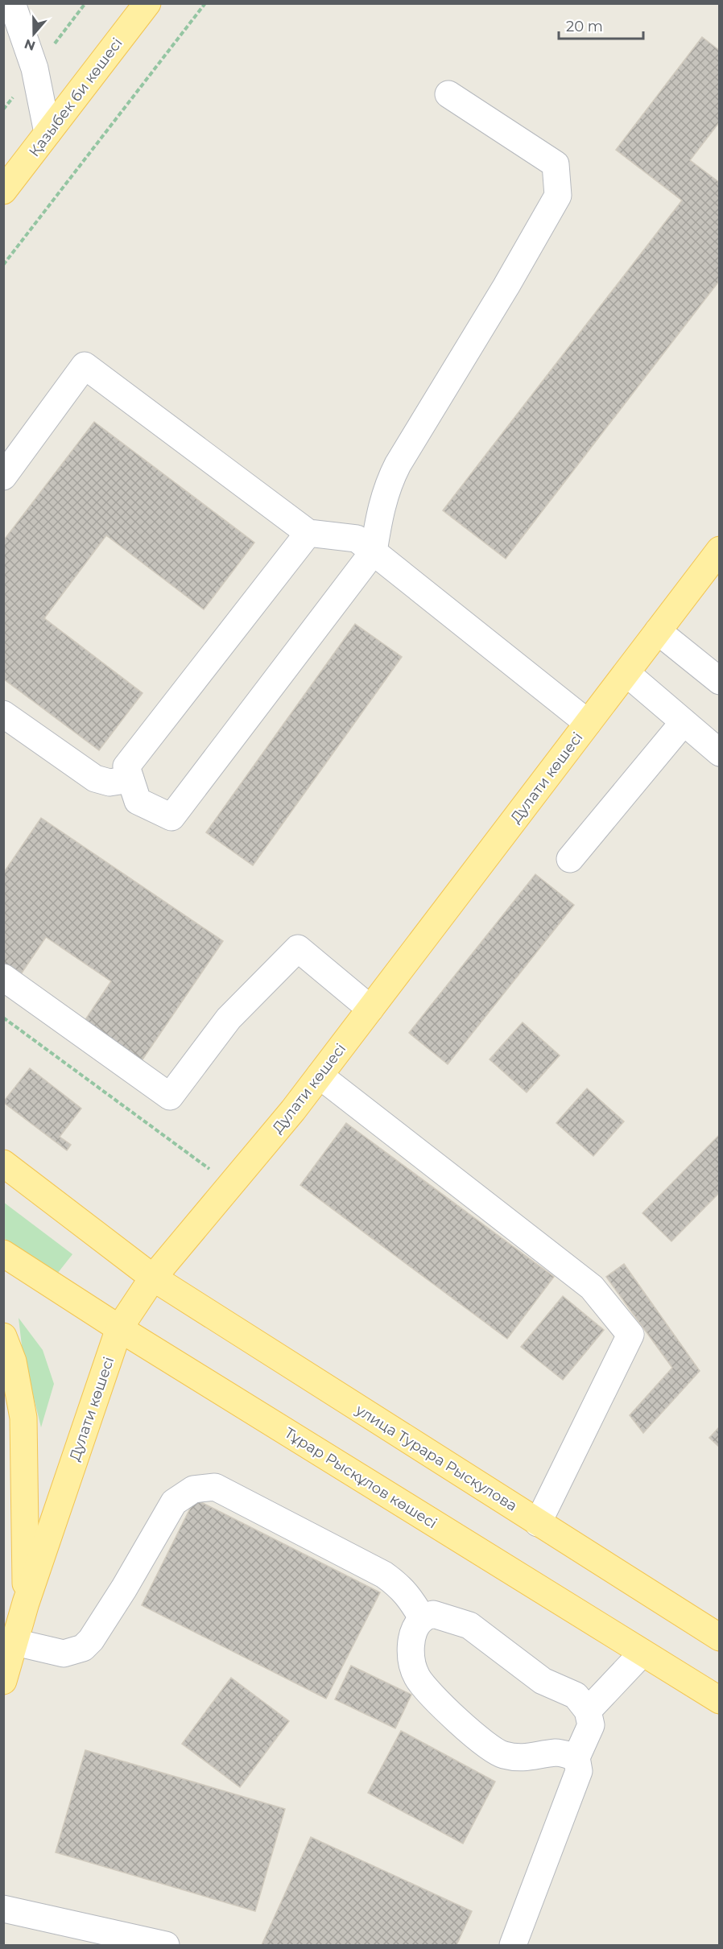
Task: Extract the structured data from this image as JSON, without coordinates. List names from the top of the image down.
{
  "streets": {
    "main road": [
      "Қазыбек би көшесі",
      "Дулати көшесі",
      "улица Турара Рыскулова",
      "Тұрар Рыскұлов көшесі"
    ]
  },
  "crossings": [
    ["Дулати көшесі", "улица Турара Рыскулова"],
    ["Дулати көшесі", "Тұрар Рыскұлов көшесі"]
  ],
  "scale_bar": "20 m",
  "north": "bottom"
}
